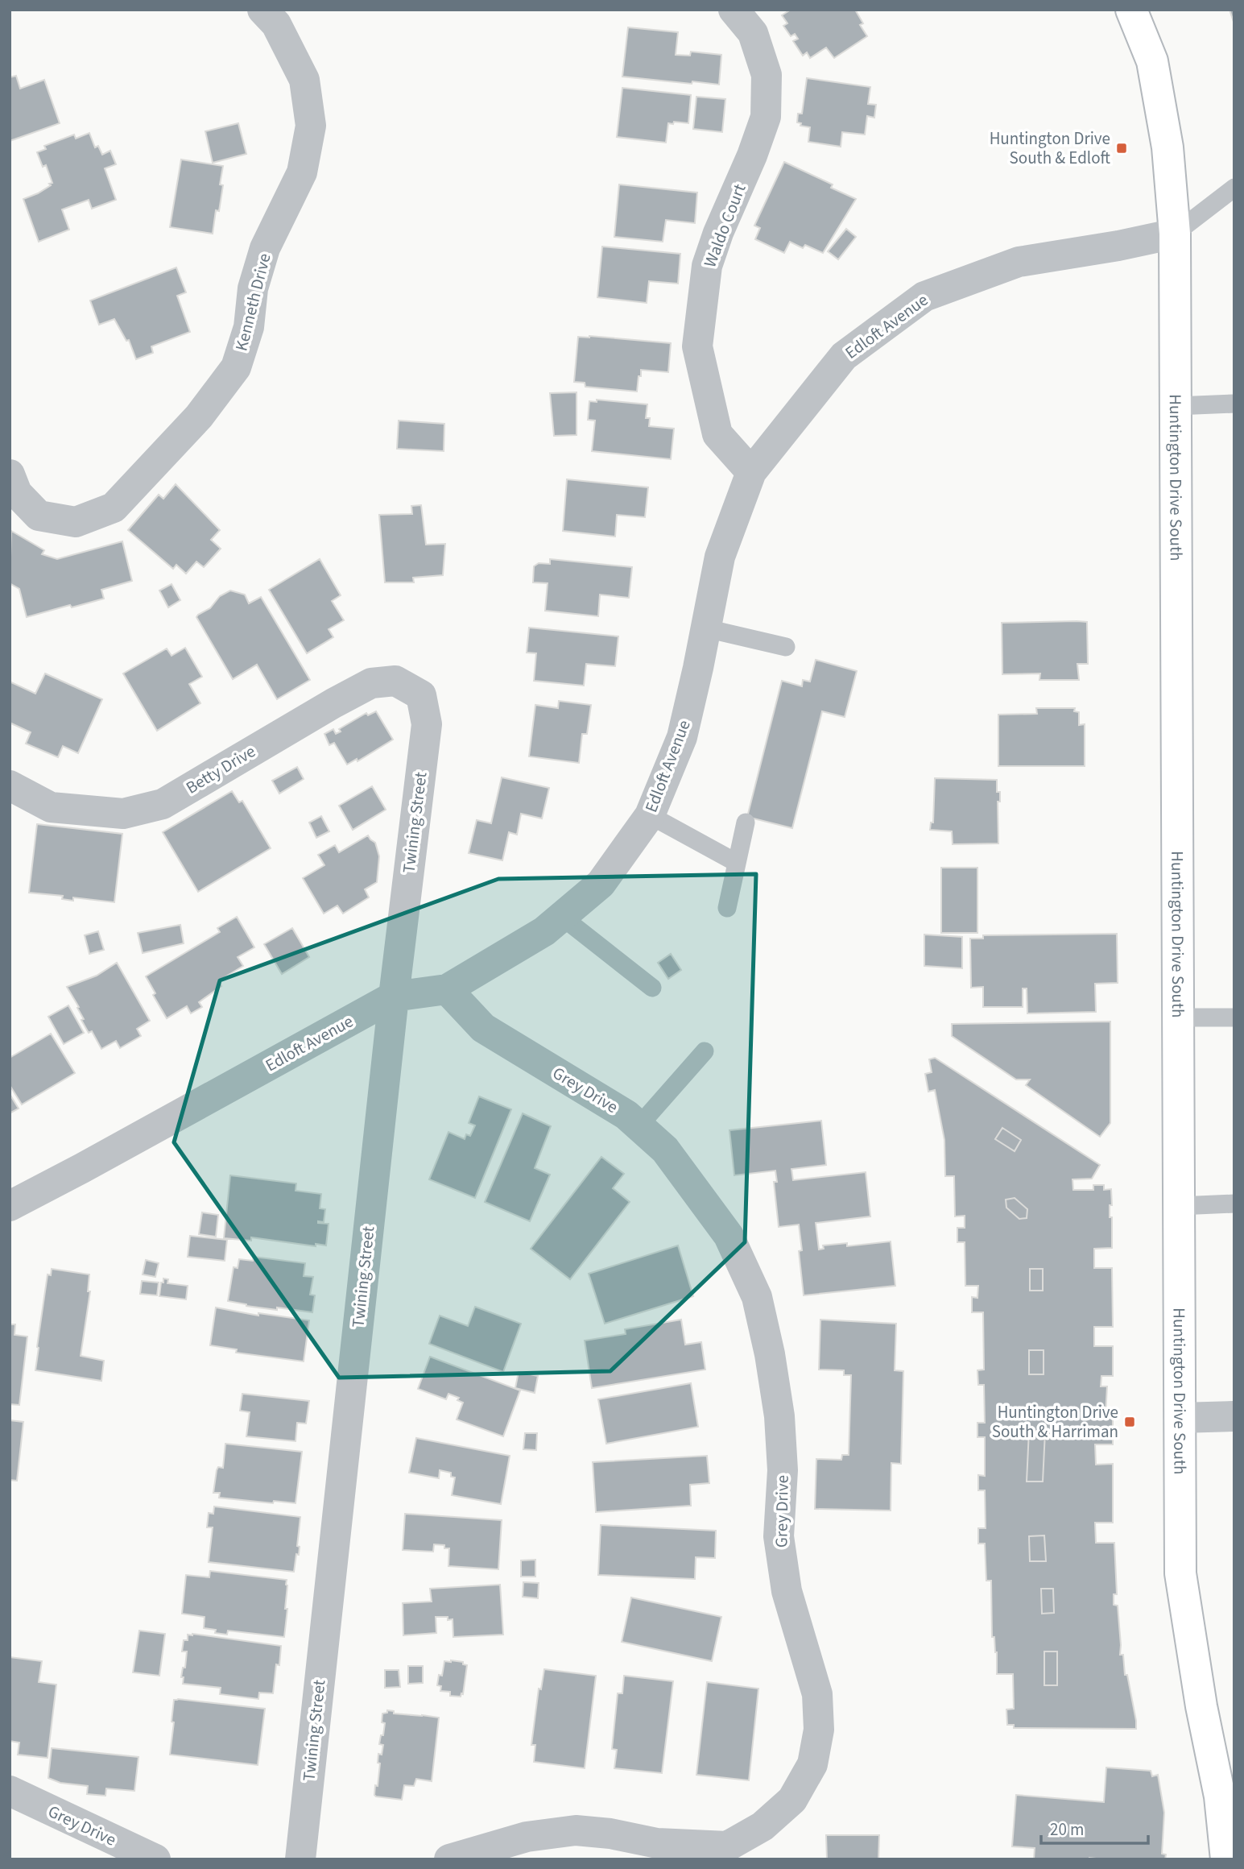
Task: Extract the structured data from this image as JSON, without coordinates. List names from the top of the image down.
{
  "streets": {
    "street": [
      "Waldo Court",
      "Kenneth Drive",
      "Edloft Avenue",
      "Huntington Drive South",
      "Betty Drive",
      "Twining Street",
      "Grey Drive"
    ]
  },
  "crossings": [
    ["Waldo Court", "Edloft Avenue"],
    ["Edloft Avenue", "Huntington Drive South"],
    ["Edloft Avenue", "Twining Street"],
    ["Edloft Avenue", "Grey Drive"],
    ["Betty Drive", "Twining Street"]
  ],
  "places": {
    "transit": ["Huntington Drive South & Edloft", "Huntington Drive South & Harriman"]
  },
  "scale_bar": "20 m"
}
